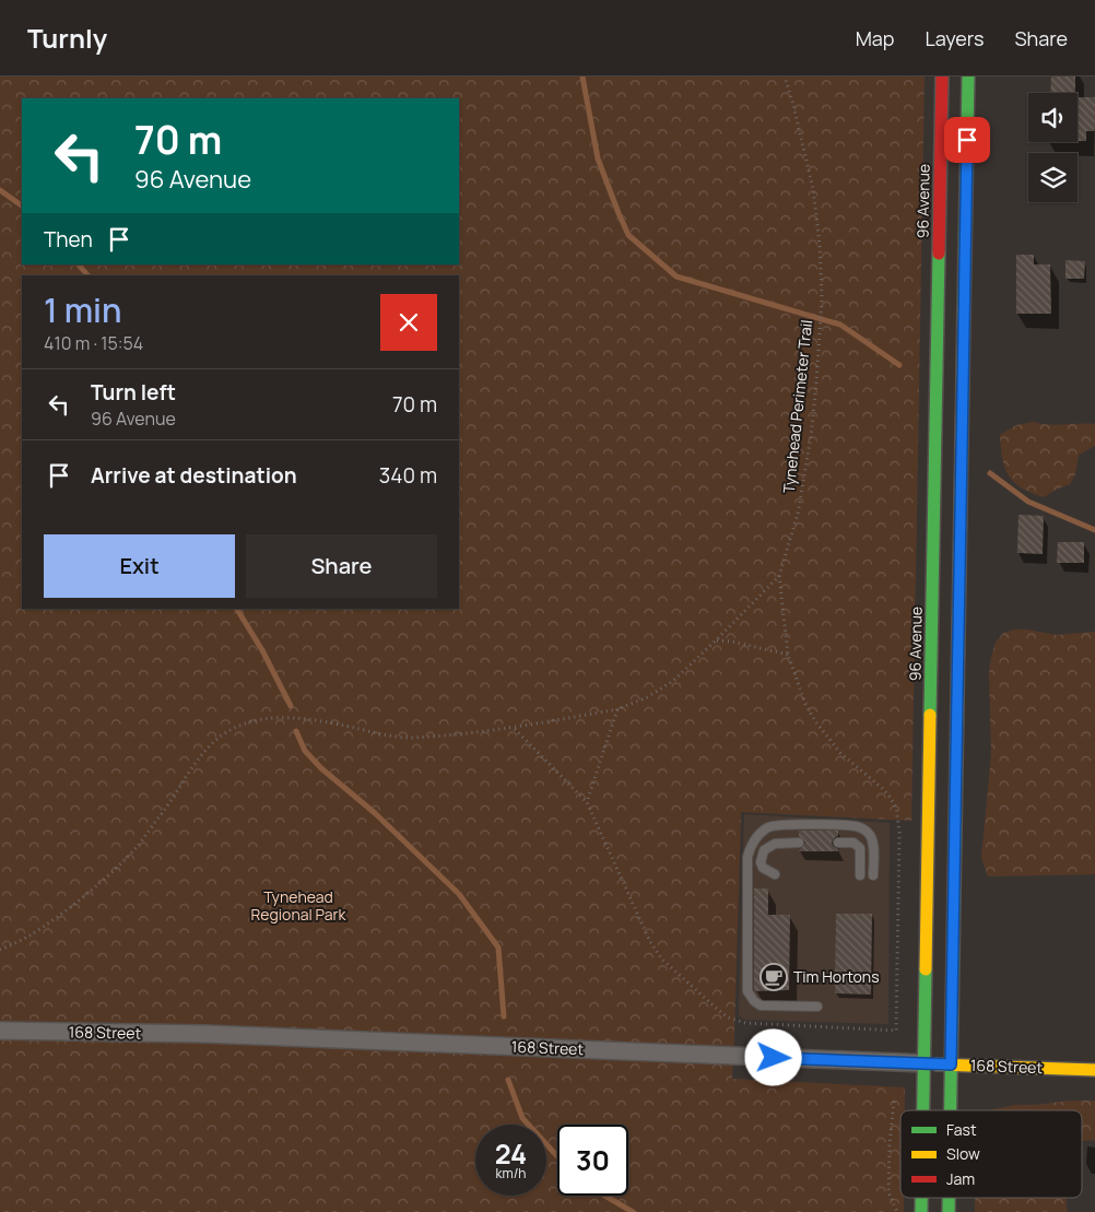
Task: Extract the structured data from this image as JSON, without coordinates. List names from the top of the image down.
{
  "streets": {
    "main road": ["96 Avenue", "168 Street"],
    "path": ["Tynehead Perimeter Trail"]
  },
  "crossings": [
    ["96 Avenue", "168 Street"]
  ],
  "parks": ["Tynehead Regional Park"],
  "places": {
    "cafe": ["Tim Hortons"]
  },
  "legend": ["Fast", "Slow", "Jam"],
  "page": {
    "header": "Turnly",
    "nav": ["Map", "Layers", "Share"],
    "turn": ["70 m", "96 Avenue"],
    "then": "Then",
    "heading": ["1 min", "410 m · 15:54"],
    "list": [
      {
        "name": "Turn left",
        "note": "96 Avenue",
        "value": "70 m"
      },
      {
        "name": "Arrive at destination",
        "value": "340 m"
      }
    ],
    "buttons": ["Exit", "Share"],
    "speed": "24 km/h",
    "limit": "30"
  }
}
